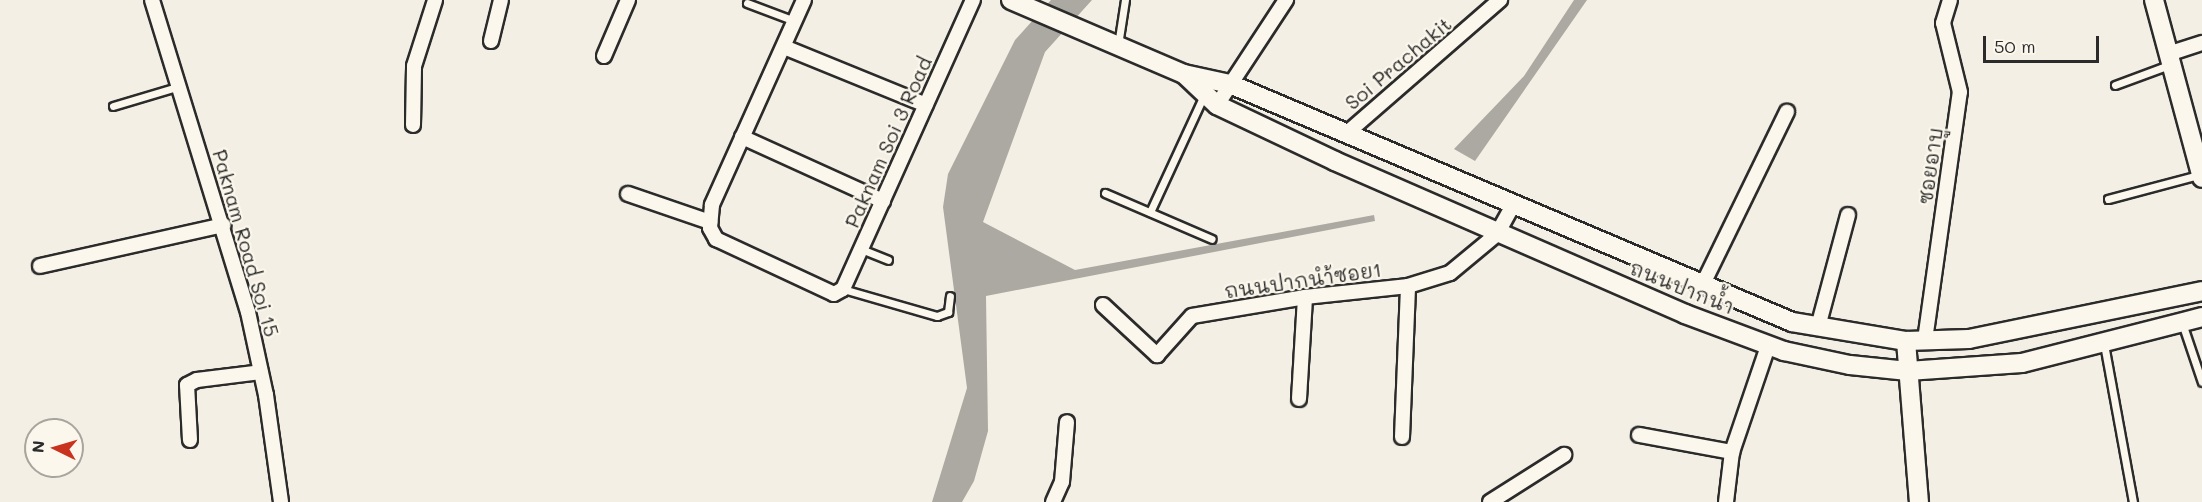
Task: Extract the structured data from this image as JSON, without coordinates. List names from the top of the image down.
{
  "streets": {
    "street": [
      "Soi Prachakit",
      "Paknam Soi 3 Road",
      "ซอยอาบู",
      "Paknam Road Soi 15",
      "ถนนปากนำ้ซอย1",
      "ถนนปากน้ำ"
    ]
  },
  "crossings": [
    ["Soi Prachakit", "ถนนปากน้ำ"],
    ["ซอยอาบู", "ถนนปากน้ำ"],
    ["ถนนปากนำ้ซอย1", "ถนนปากน้ำ"]
  ],
  "scale_bar": "50 m",
  "north": "left"
}
